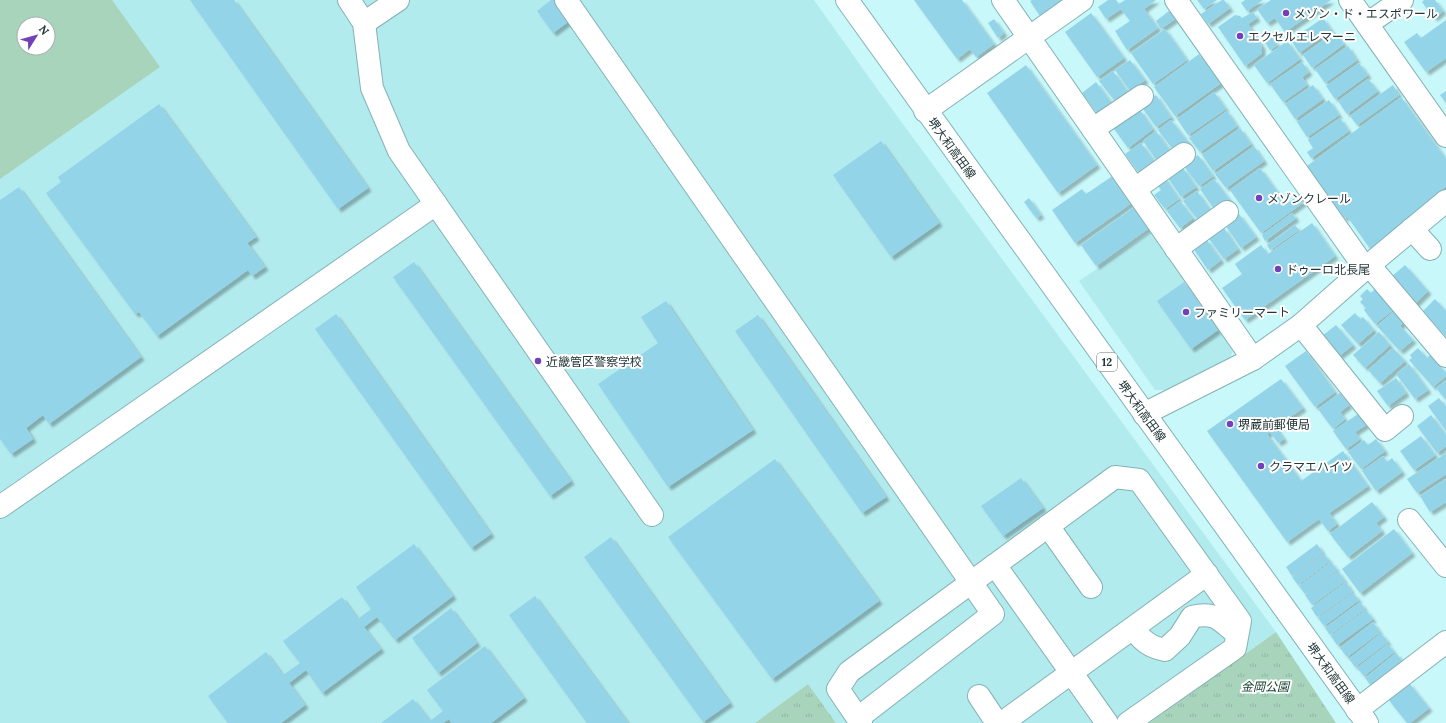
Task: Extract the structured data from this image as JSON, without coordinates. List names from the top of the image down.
{
  "streets": {
    "street": ["堺大和高田線", "12"]
  },
  "parks": ["金岡公園"],
  "places": [
    "メゾン・ド・エスポワール",
    "エクセルエレマーニ",
    "メゾンクレール",
    "ドゥーロ北長尾",
    "ファミリーマート",
    "近畿管区警察学校",
    "堺蔵前郵便局",
    "クラマエハイツ"
  ],
  "north": "top right"
}
